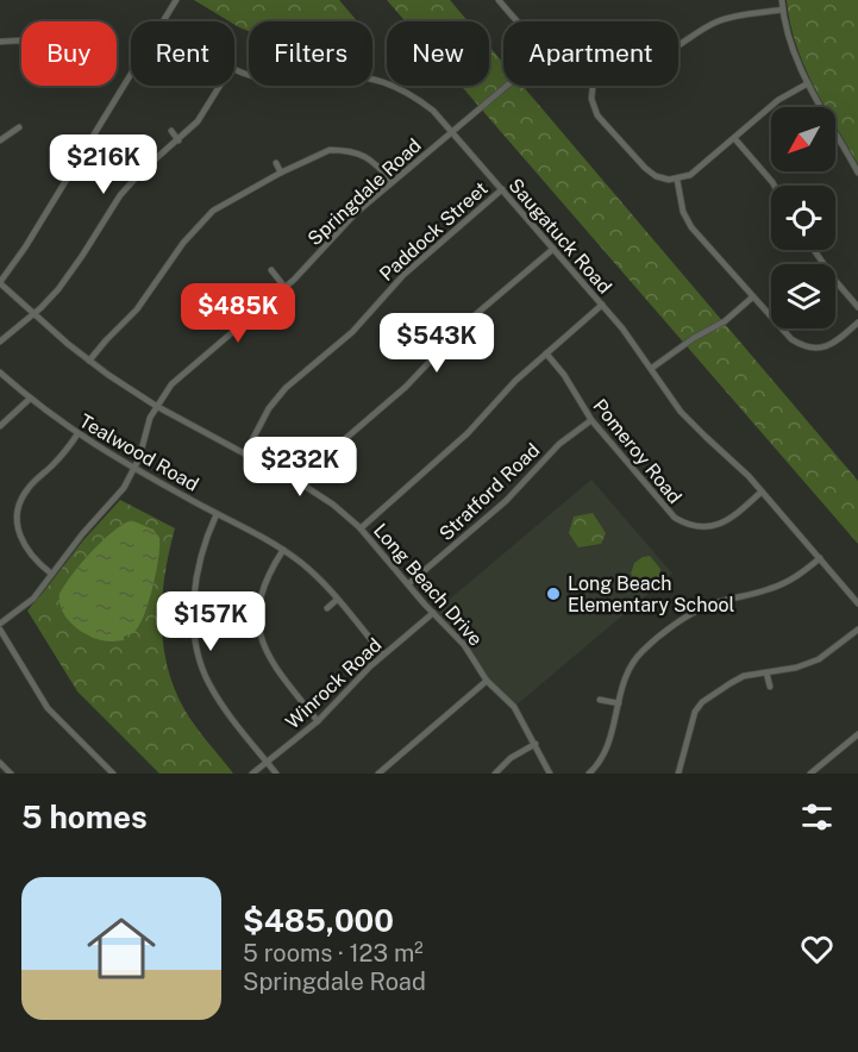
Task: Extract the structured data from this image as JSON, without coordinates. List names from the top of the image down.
{
  "streets": {
    "street": [
      "Springdale Road",
      "Paddock Street",
      "Saugatuck Road",
      "Pomeroy Road",
      "Tealwood Road",
      "Stratford Road",
      "Long Beach Drive",
      "Winrock Road"
    ]
  },
  "crossings": [
    ["Springdale Road", "Saugatuck Road"],
    ["Springdale Road", "Tealwood Road"],
    ["Springdale Road", "Long Beach Drive"],
    ["Paddock Street", "Saugatuck Road"],
    ["Paddock Street", "Long Beach Drive"],
    ["Saugatuck Road", "Pomeroy Road"],
    ["Pomeroy Road", "Stratford Road"],
    ["Tealwood Road", "Winrock Road"],
    ["Stratford Road", "Long Beach Drive"],
    ["Long Beach Drive", "Winrock Road"]
  ],
  "places": ["Long Beach Elementary School"],
  "north": "bottom left",
  "page": {
    "chip": [
      "Buy",
      "Rent",
      "Filters",
      "New",
      "Apartment"
    ],
    "price": [
      "$216K",
      "$485K",
      "$543K",
      "$232K",
      "$157K"
    ],
    "heading": "5 homes",
    "list": [
      {
        "name": "$485,000",
        "note": "5 rooms · 123 m² · Springdale Road"
      }
    ]
  }
}
